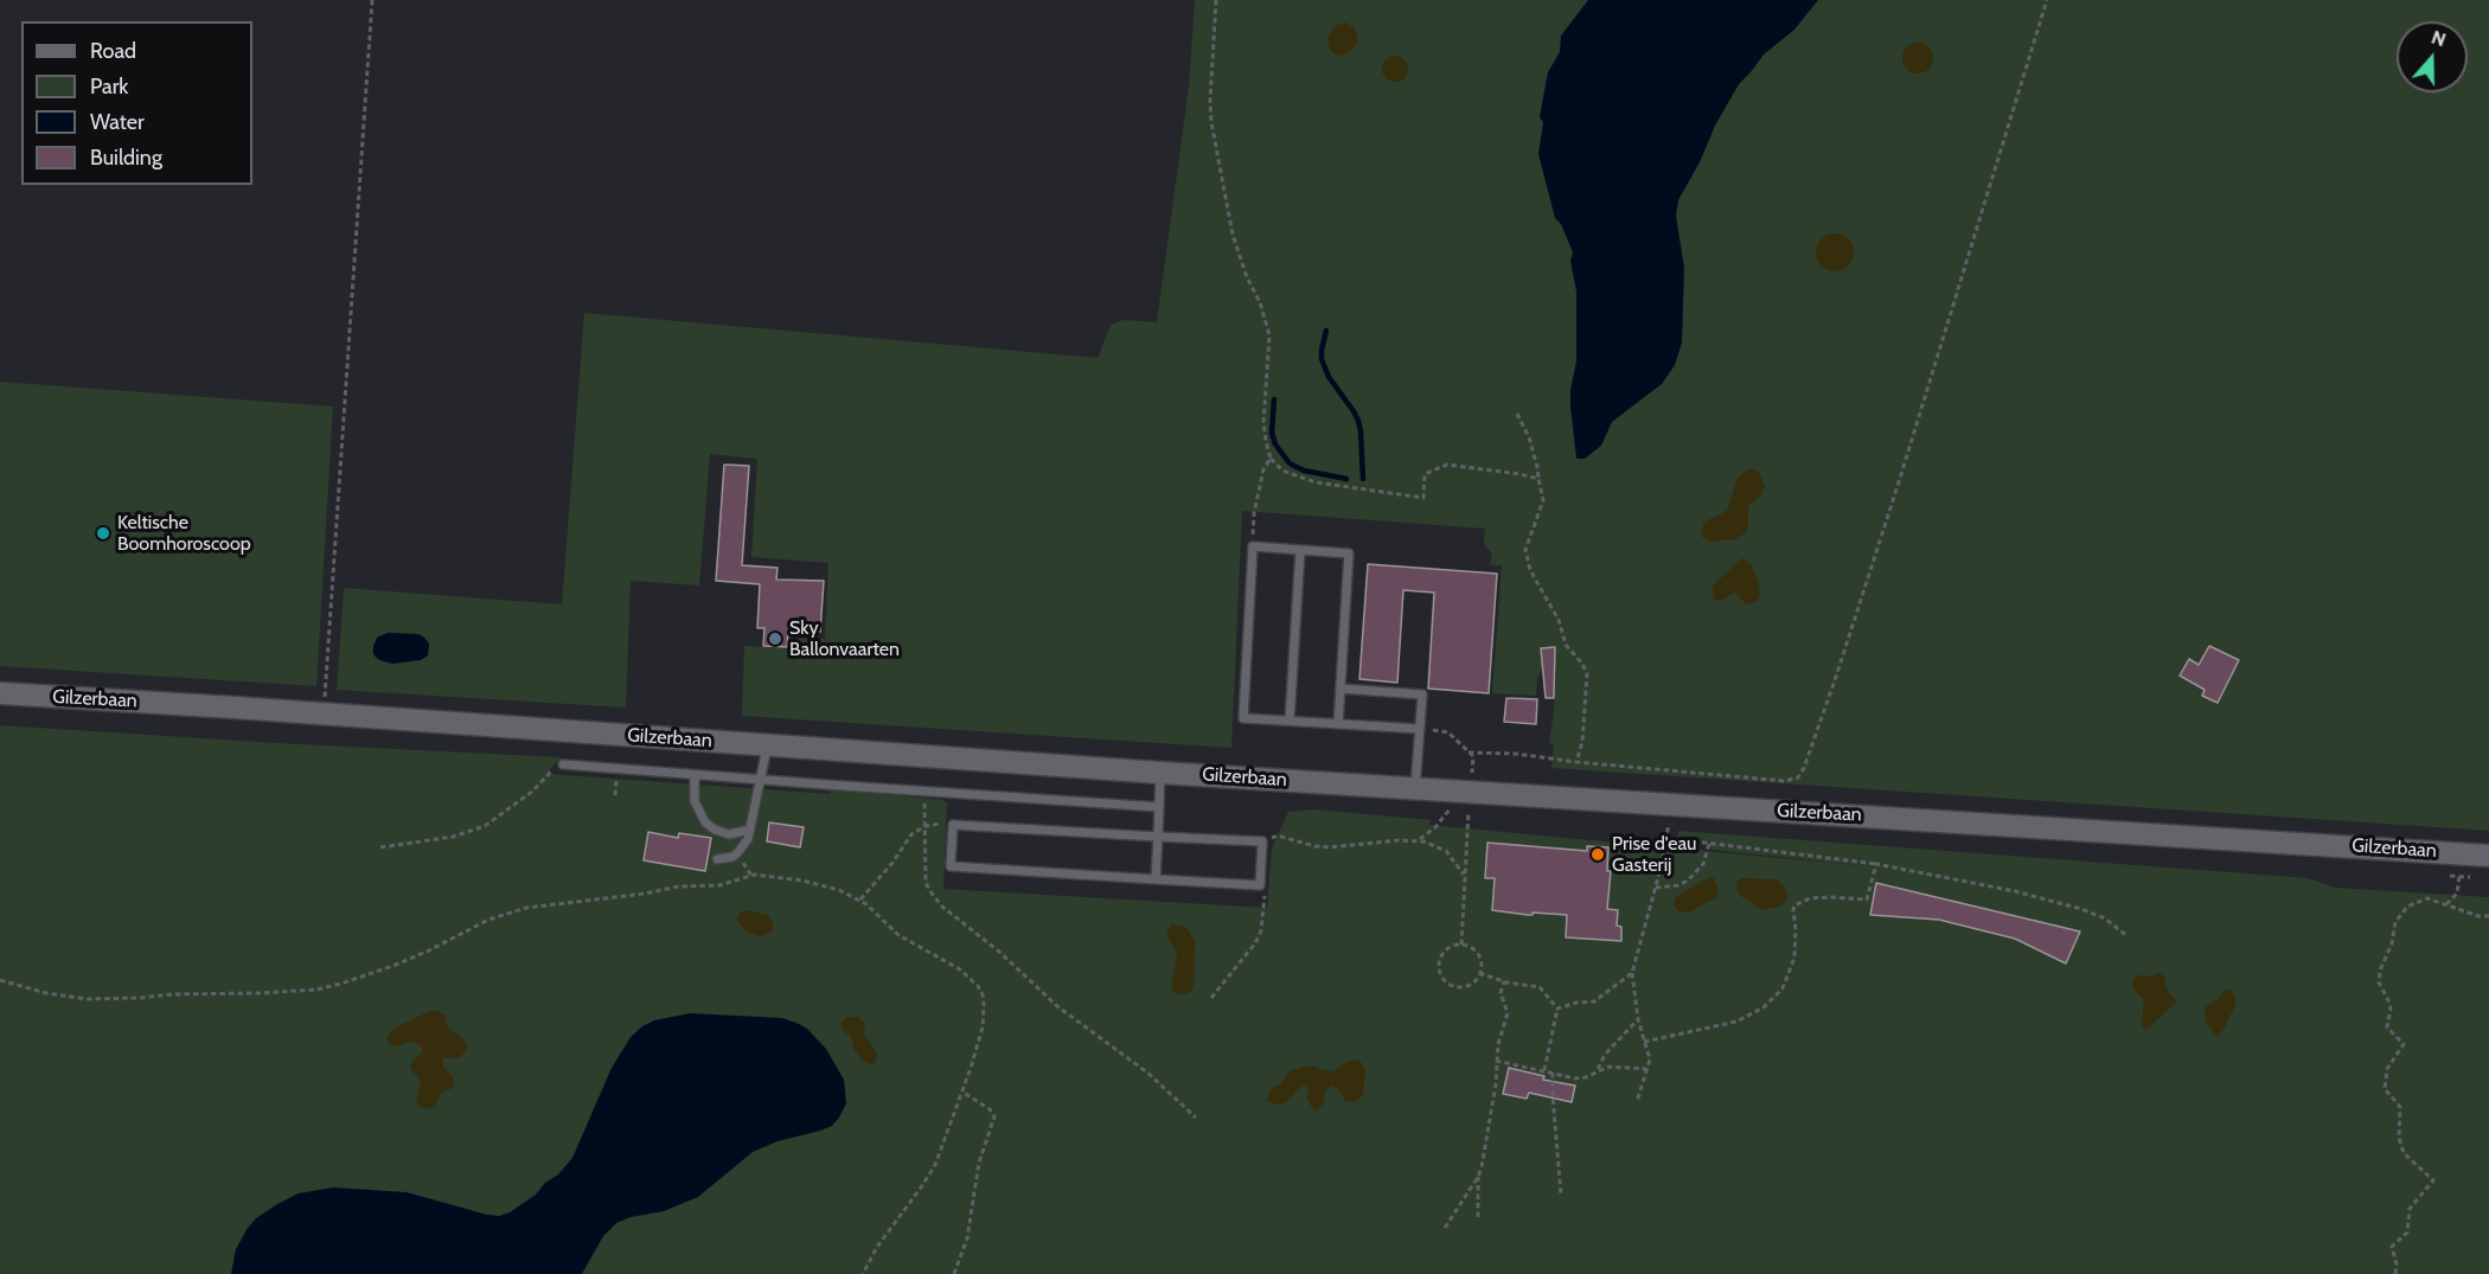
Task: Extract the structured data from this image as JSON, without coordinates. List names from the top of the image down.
{
  "streets": {
    "street": ["Gilzerbaan"]
  },
  "places": ["Keltische Boomhoroscoop", "Sky Ballonvaarten", "Prise d'eau Gasterij"],
  "legend": [
    "Road",
    "Park",
    "Water",
    "Building"
  ],
  "north": "top"
}
